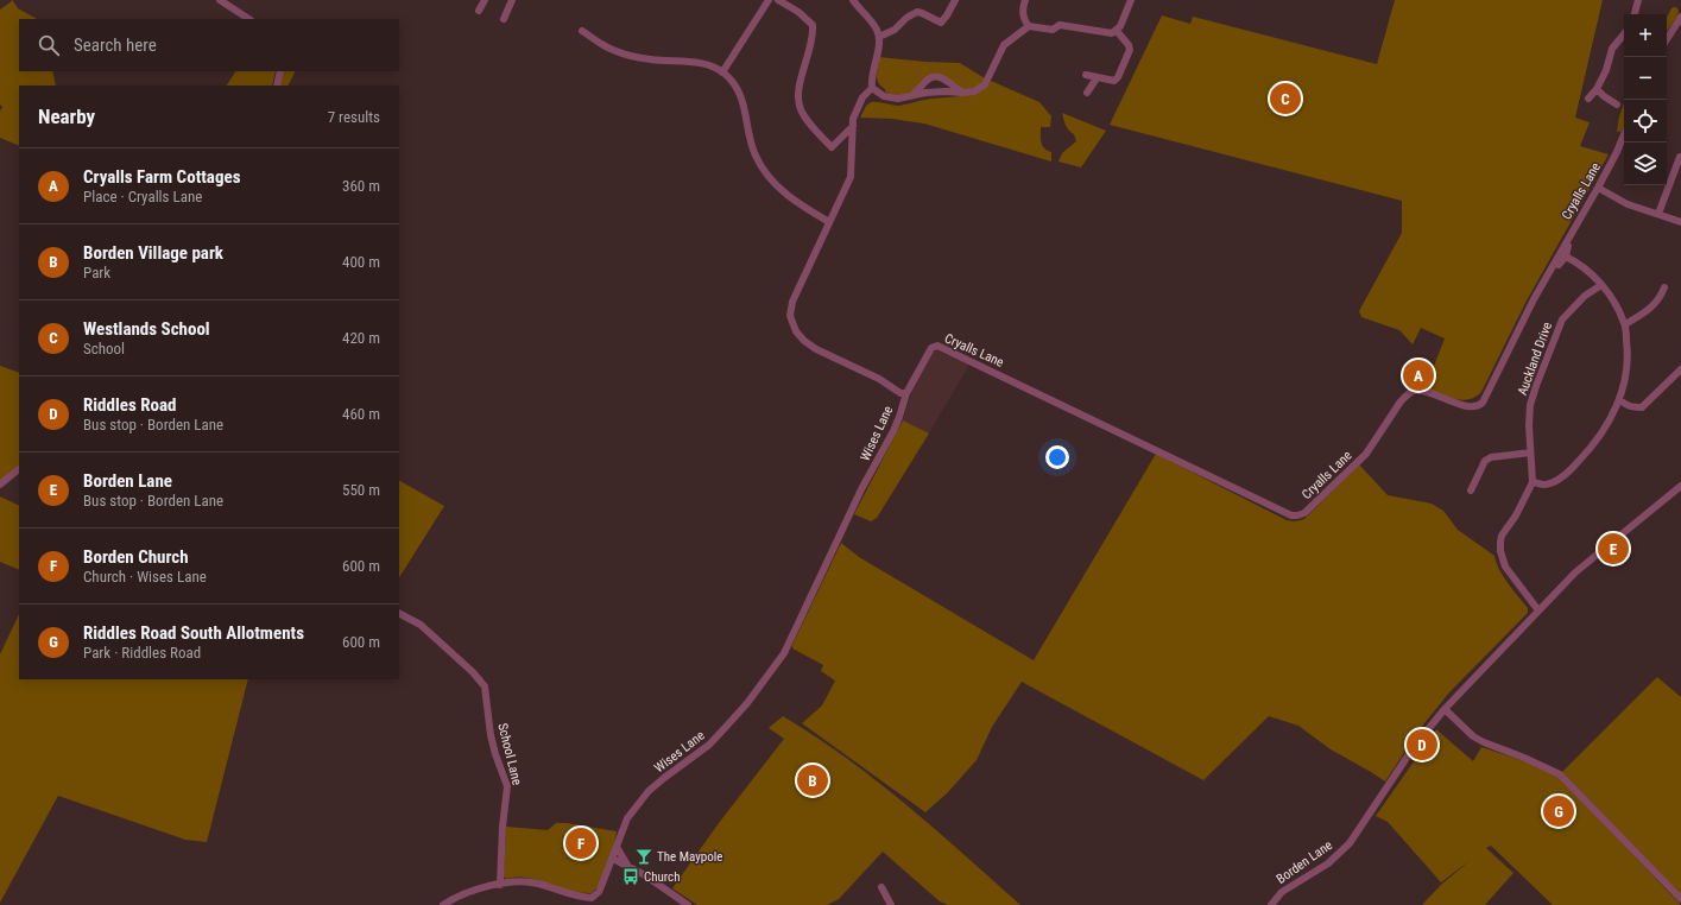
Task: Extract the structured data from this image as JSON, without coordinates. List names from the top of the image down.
{
  "streets": {
    "street": [
      "Cryalls Lane",
      "Auckland Drive",
      "Wises Lane",
      "School Lane",
      "Borden Lane"
    ]
  },
  "crossings": [
    ["Cryalls Lane", "Wises Lane"],
    ["Wises Lane", "School Lane"]
  ],
  "places": {
    "bar": ["The Maypole"],
    "bus stop": ["Church"]
  },
  "page": {
    "map_buttons": ["+", "−"],
    "search": "Search here",
    "pins": [
      "C",
      "A",
      "E",
      "D",
      "B",
      "G",
      "F"
    ],
    "heading": ["Nearby", "7 results"],
    "list": [
      {
        "mark": "A",
        "name": "Cryalls Farm Cottages",
        "note": "Place · Cryalls Lane",
        "value": "360 m"
      },
      {
        "mark": "B",
        "name": "Borden Village park",
        "note": "Park",
        "value": "400 m"
      },
      {
        "mark": "C",
        "name": "Westlands School",
        "note": "School",
        "value": "420 m"
      },
      {
        "mark": "D",
        "name": "Riddles Road",
        "note": "Bus stop · Borden Lane",
        "value": "460 m"
      },
      {
        "mark": "E",
        "name": "Borden Lane",
        "note": "Bus stop · Borden Lane",
        "value": "550 m"
      },
      {
        "mark": "F",
        "name": "Borden Church",
        "note": "Church · Wises Lane",
        "value": "600 m"
      },
      {
        "mark": "G",
        "name": "Riddles Road South Allotments",
        "note": "Park · Riddles Road",
        "value": "600 m"
      }
    ]
  }
}
